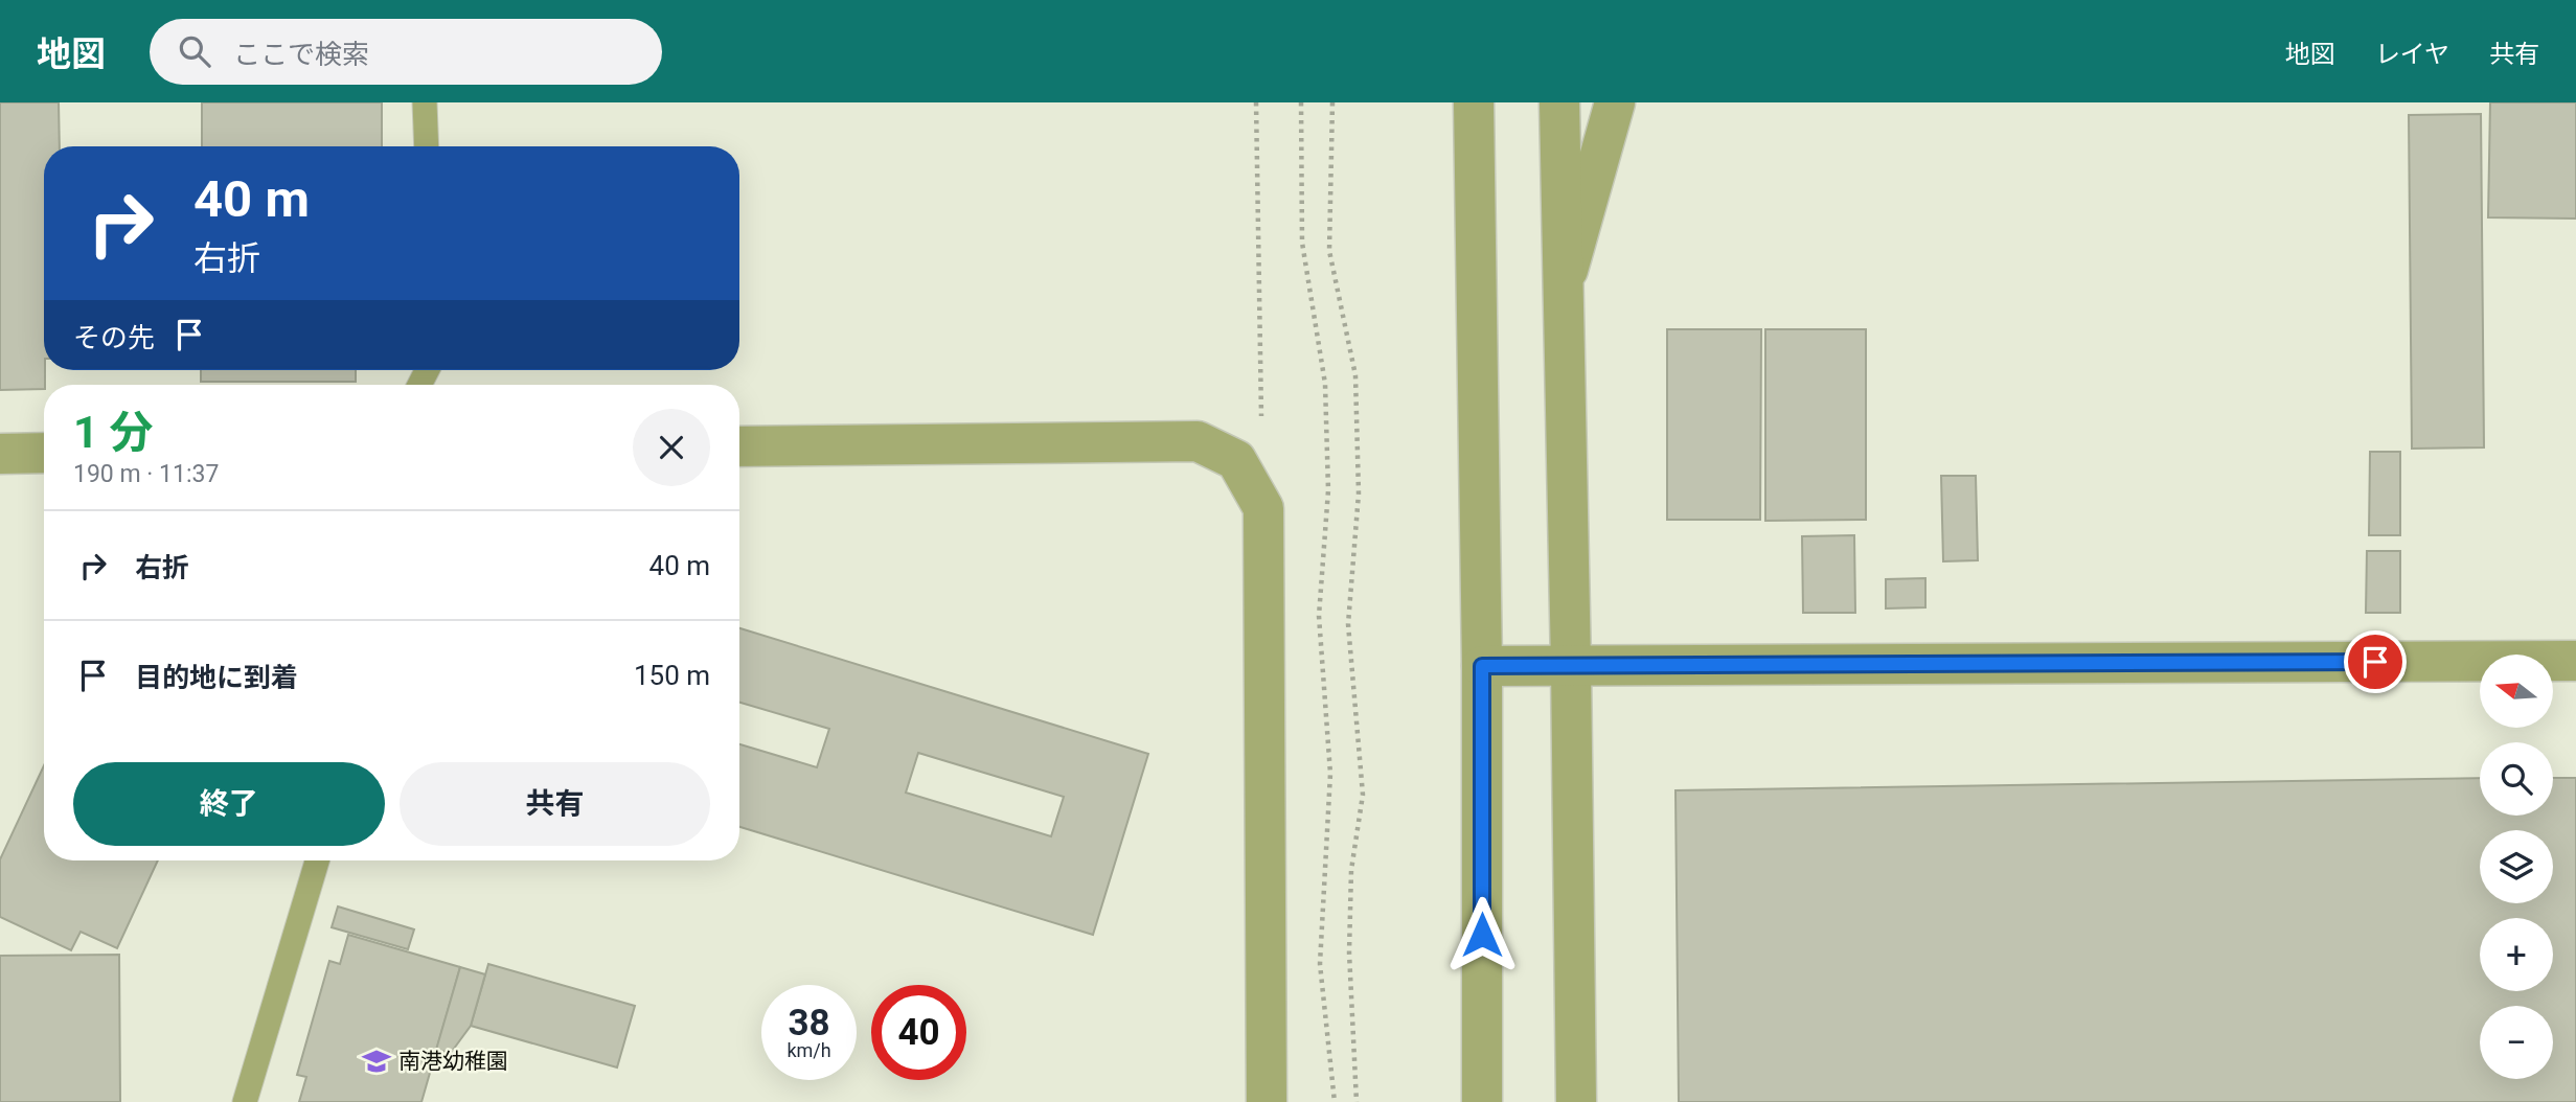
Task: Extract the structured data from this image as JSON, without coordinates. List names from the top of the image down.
{
  "places": {
    "school or university": ["南港幼稚園"]
  },
  "north": "left",
  "page": {
    "header": "地図",
    "search": "ここで検索",
    "nav": ["地図", "レイヤ", "共有"],
    "turn": ["40 m", "右折"],
    "then": "その先",
    "heading": ["1 分", "190 m · 11:37"],
    "list": [
      {
        "name": "右折",
        "value": "40 m"
      },
      {
        "name": "目的地に到着",
        "value": "150 m"
      }
    ],
    "map_buttons": ["+", "−"],
    "buttons": ["終了", "共有"],
    "speed": "38 km/h",
    "limit": "40"
  }
}
